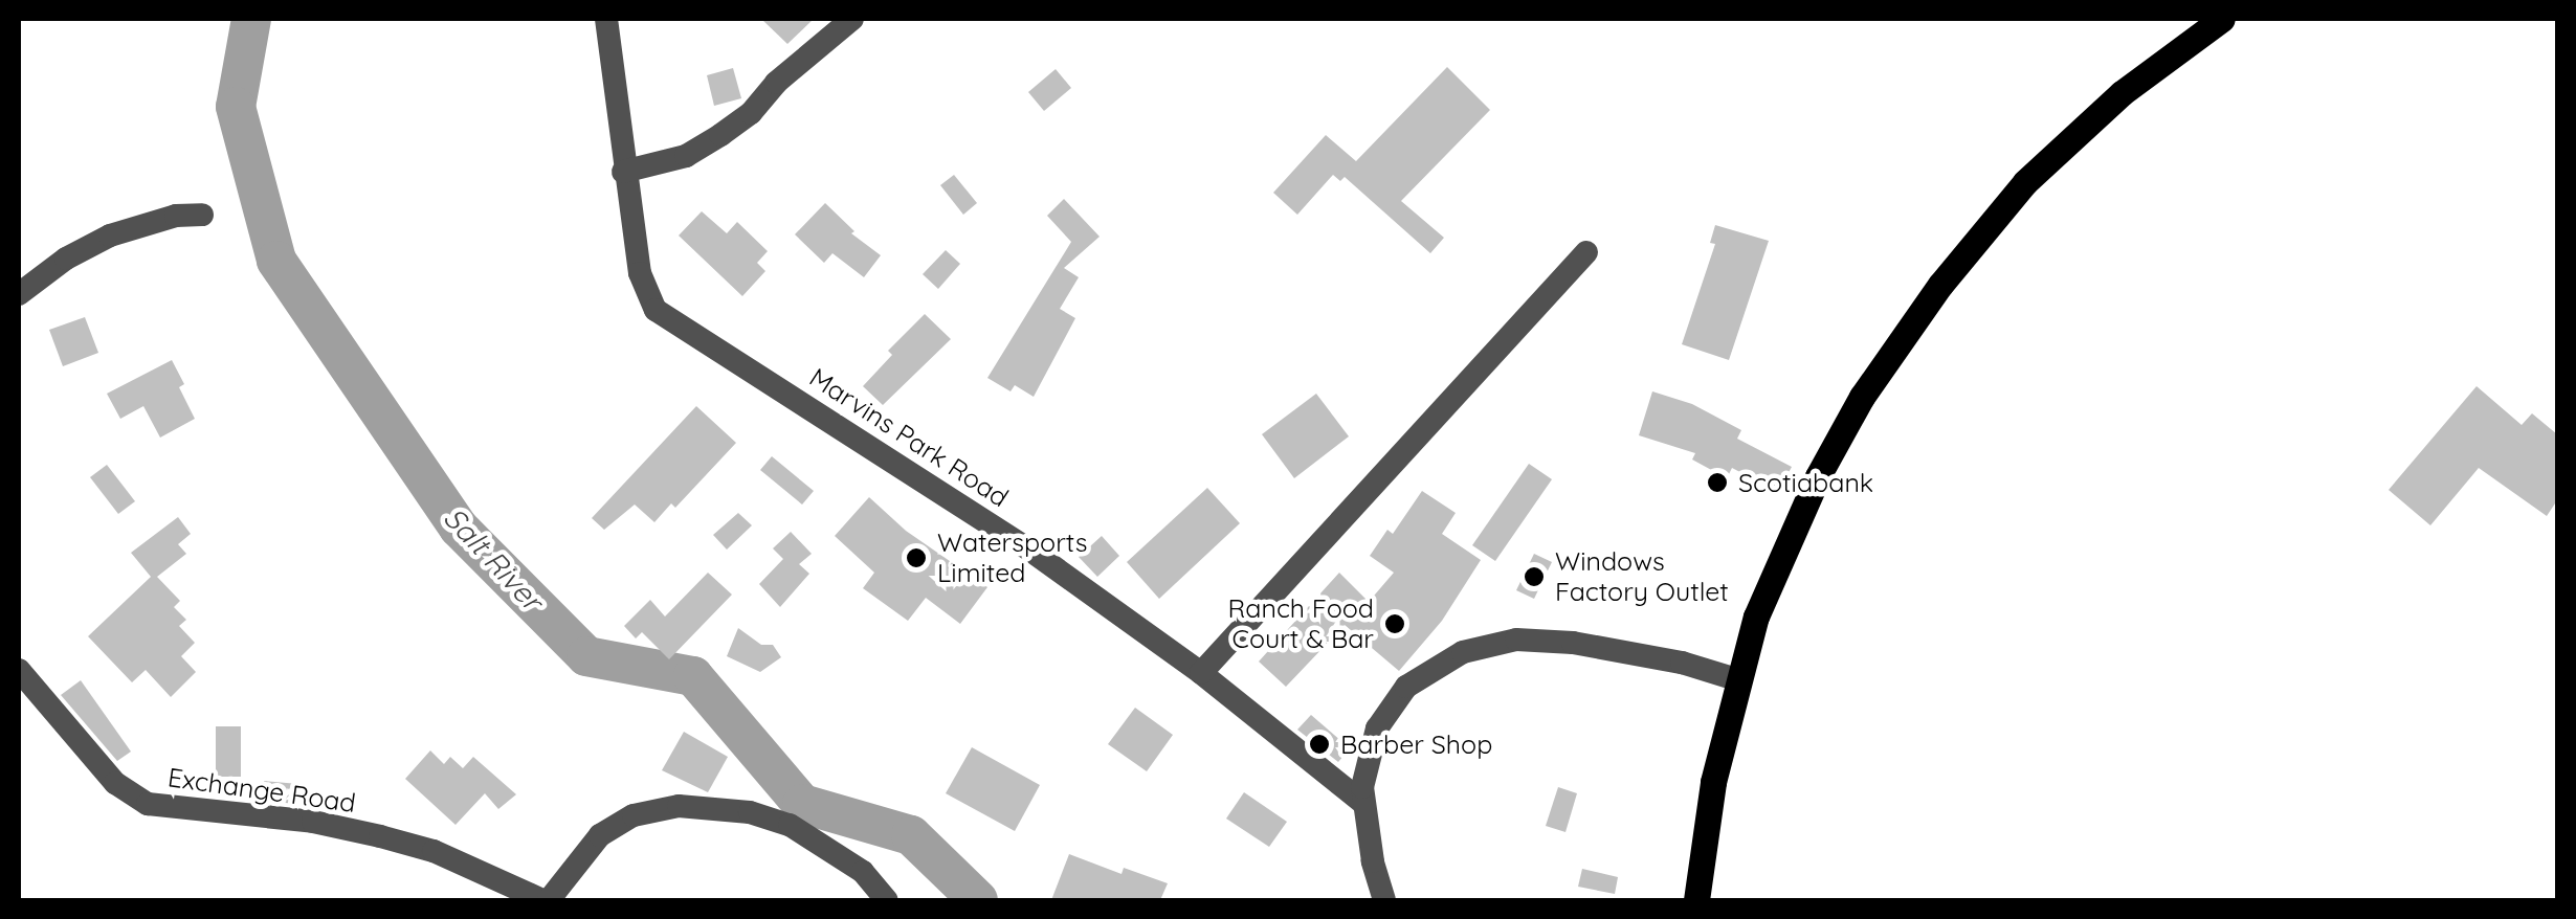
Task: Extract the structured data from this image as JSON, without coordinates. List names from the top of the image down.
{
  "streets": {
    "street": ["Marvins Park Road", "Exchange Road"]
  },
  "water": ["Salt River"],
  "places": [
    "Scotiabank",
    "Watersports Limited",
    "Windows Factory Outlet",
    "Ranch Food Court & Bar",
    "Barber Shop"
  ]
}
